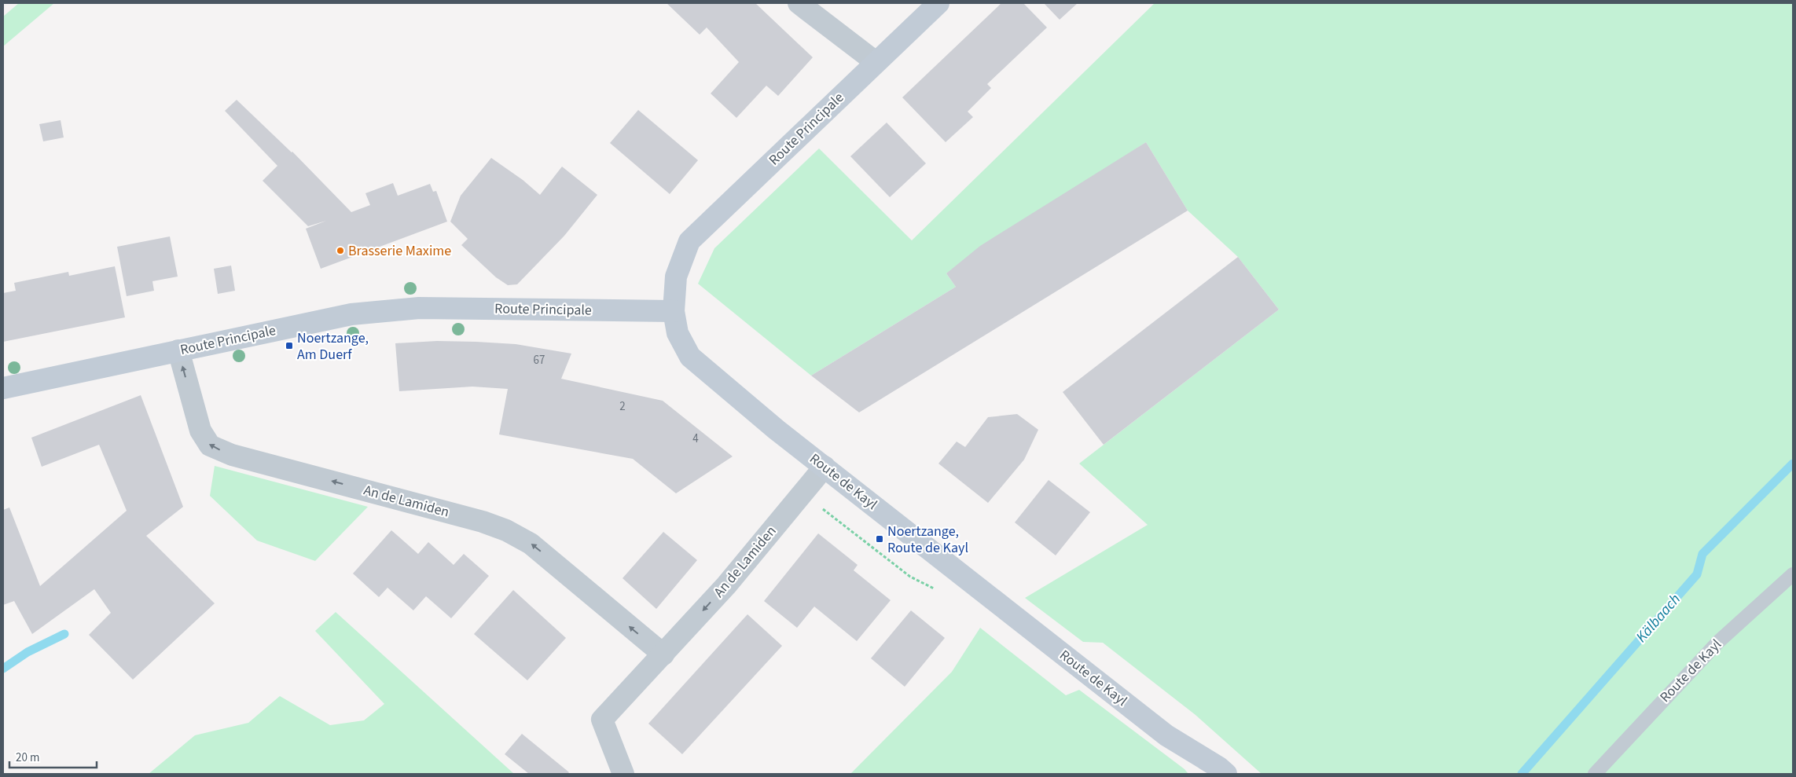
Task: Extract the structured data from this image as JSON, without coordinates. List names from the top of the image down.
{
  "streets": {
    "main road": ["Route Principale", "Route de Kayl"],
    "street": ["An de Lamiden"]
  },
  "crossings": [
    ["Route Principale", "Route de Kayl"],
    ["Route Principale", "An de Lamiden"],
    ["Route de Kayl", "An de Lamiden"]
  ],
  "water": ["Kälbaach"],
  "places": {
    "other": ["Brasserie Maxime"],
    "transit": ["Noertzange, Am Duerf", "Noertzange, Route de Kayl"]
  },
  "house_numbers": ["67", "2", "4"],
  "scale_bar": "20 m"
}
